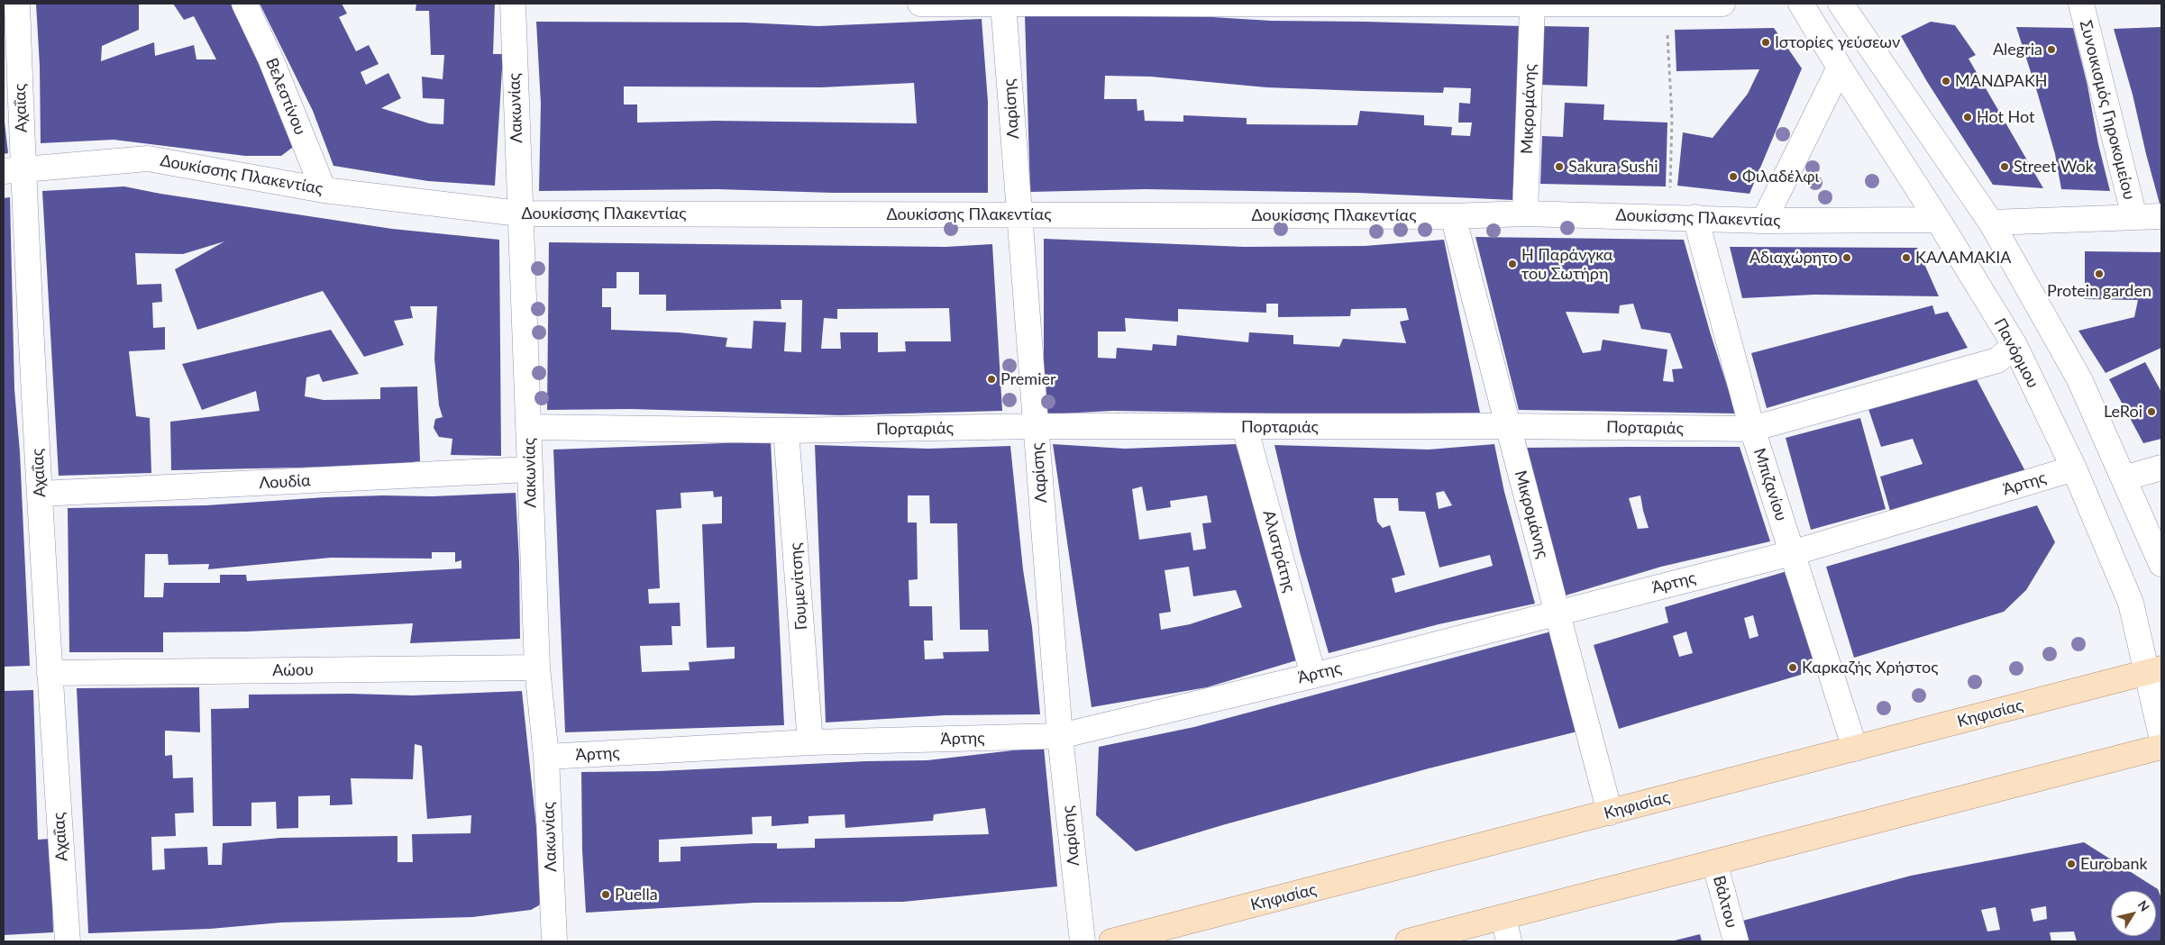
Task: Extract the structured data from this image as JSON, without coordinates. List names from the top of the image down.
{
  "streets": {
    "main road": ["Κηφισίας"],
    "street": [
      "Βελεστίνου",
      "Αχαΐας",
      "Λακωνίας",
      "Λαρίσης",
      "Μικρομάνης",
      "Συνοικισμός Γηροκομείου",
      "Δουκίσσης Πλακεντίας",
      "Πανόρμου",
      "Πορταριάς",
      "Λουδία",
      "Άρτης",
      "Μπιζανίου",
      "Αλιστράτης",
      "Γουμενίτσης",
      "Αώου",
      "Βάλτου"
    ]
  },
  "crossings": [
    ["Βελεστίνου", "Δουκίσσης Πλακεντίας"],
    ["Αχαΐας", "Δουκίσσης Πλακεντίας"],
    ["Αχαΐας", "Λουδία"],
    ["Αχαΐας", "Αώου"],
    ["Λακωνίας", "Δουκίσσης Πλακεντίας"],
    ["Λακωνίας", "Πορταριάς"],
    ["Λακωνίας", "Λουδία"],
    ["Λακωνίας", "Άρτης"],
    ["Λακωνίας", "Αώου"],
    ["Λαρίσης", "Δουκίσσης Πλακεντίας"],
    ["Λαρίσης", "Πορταριάς"],
    ["Λαρίσης", "Άρτης"],
    ["Μικρομάνης", "Δουκίσσης Πλακεντίας"],
    ["Μικρομάνης", "Πορταριάς"],
    ["Μικρομάνης", "Άρτης"],
    ["Μικρομάνης", "Κηφισίας"],
    ["Δουκίσσης Πλακεντίας", "Πανόρμου"],
    ["Δουκίσσης Πλακεντίας", "Μπιζανίου"],
    ["Πανόρμου", "Πορταριάς"],
    ["Πανόρμου", "Άρτης"],
    ["Πανόρμου", "Κηφισίας"],
    ["Πορταριάς", "Μπιζανίου"],
    ["Πορταριάς", "Αλιστράτης"],
    ["Πορταριάς", "Γουμενίτσης"],
    ["Άρτης", "Μπιζανίου"],
    ["Άρτης", "Αλιστράτης"],
    ["Άρτης", "Γουμενίτσης"],
    ["Μπιζανίου", "Κηφισίας"]
  ],
  "places": [
    "Ιστορίες γεύσεων",
    "Alegria",
    "ΜΑΝΔΡΑΚΗ",
    "Hot Hot",
    "Sakura Sushi",
    "Street Wok",
    "Φιλαδέλφι",
    "Αδιαχώρητο",
    "ΚΑΛΑΜΑΚΙΑ",
    "Η Παράνγκα του Σωτήρη",
    "Protein garden",
    "Premier",
    "LeRoi",
    "Καρκαζής Χρήστος",
    "Eurobank",
    "Puella"
  ],
  "north": "top right"
}
